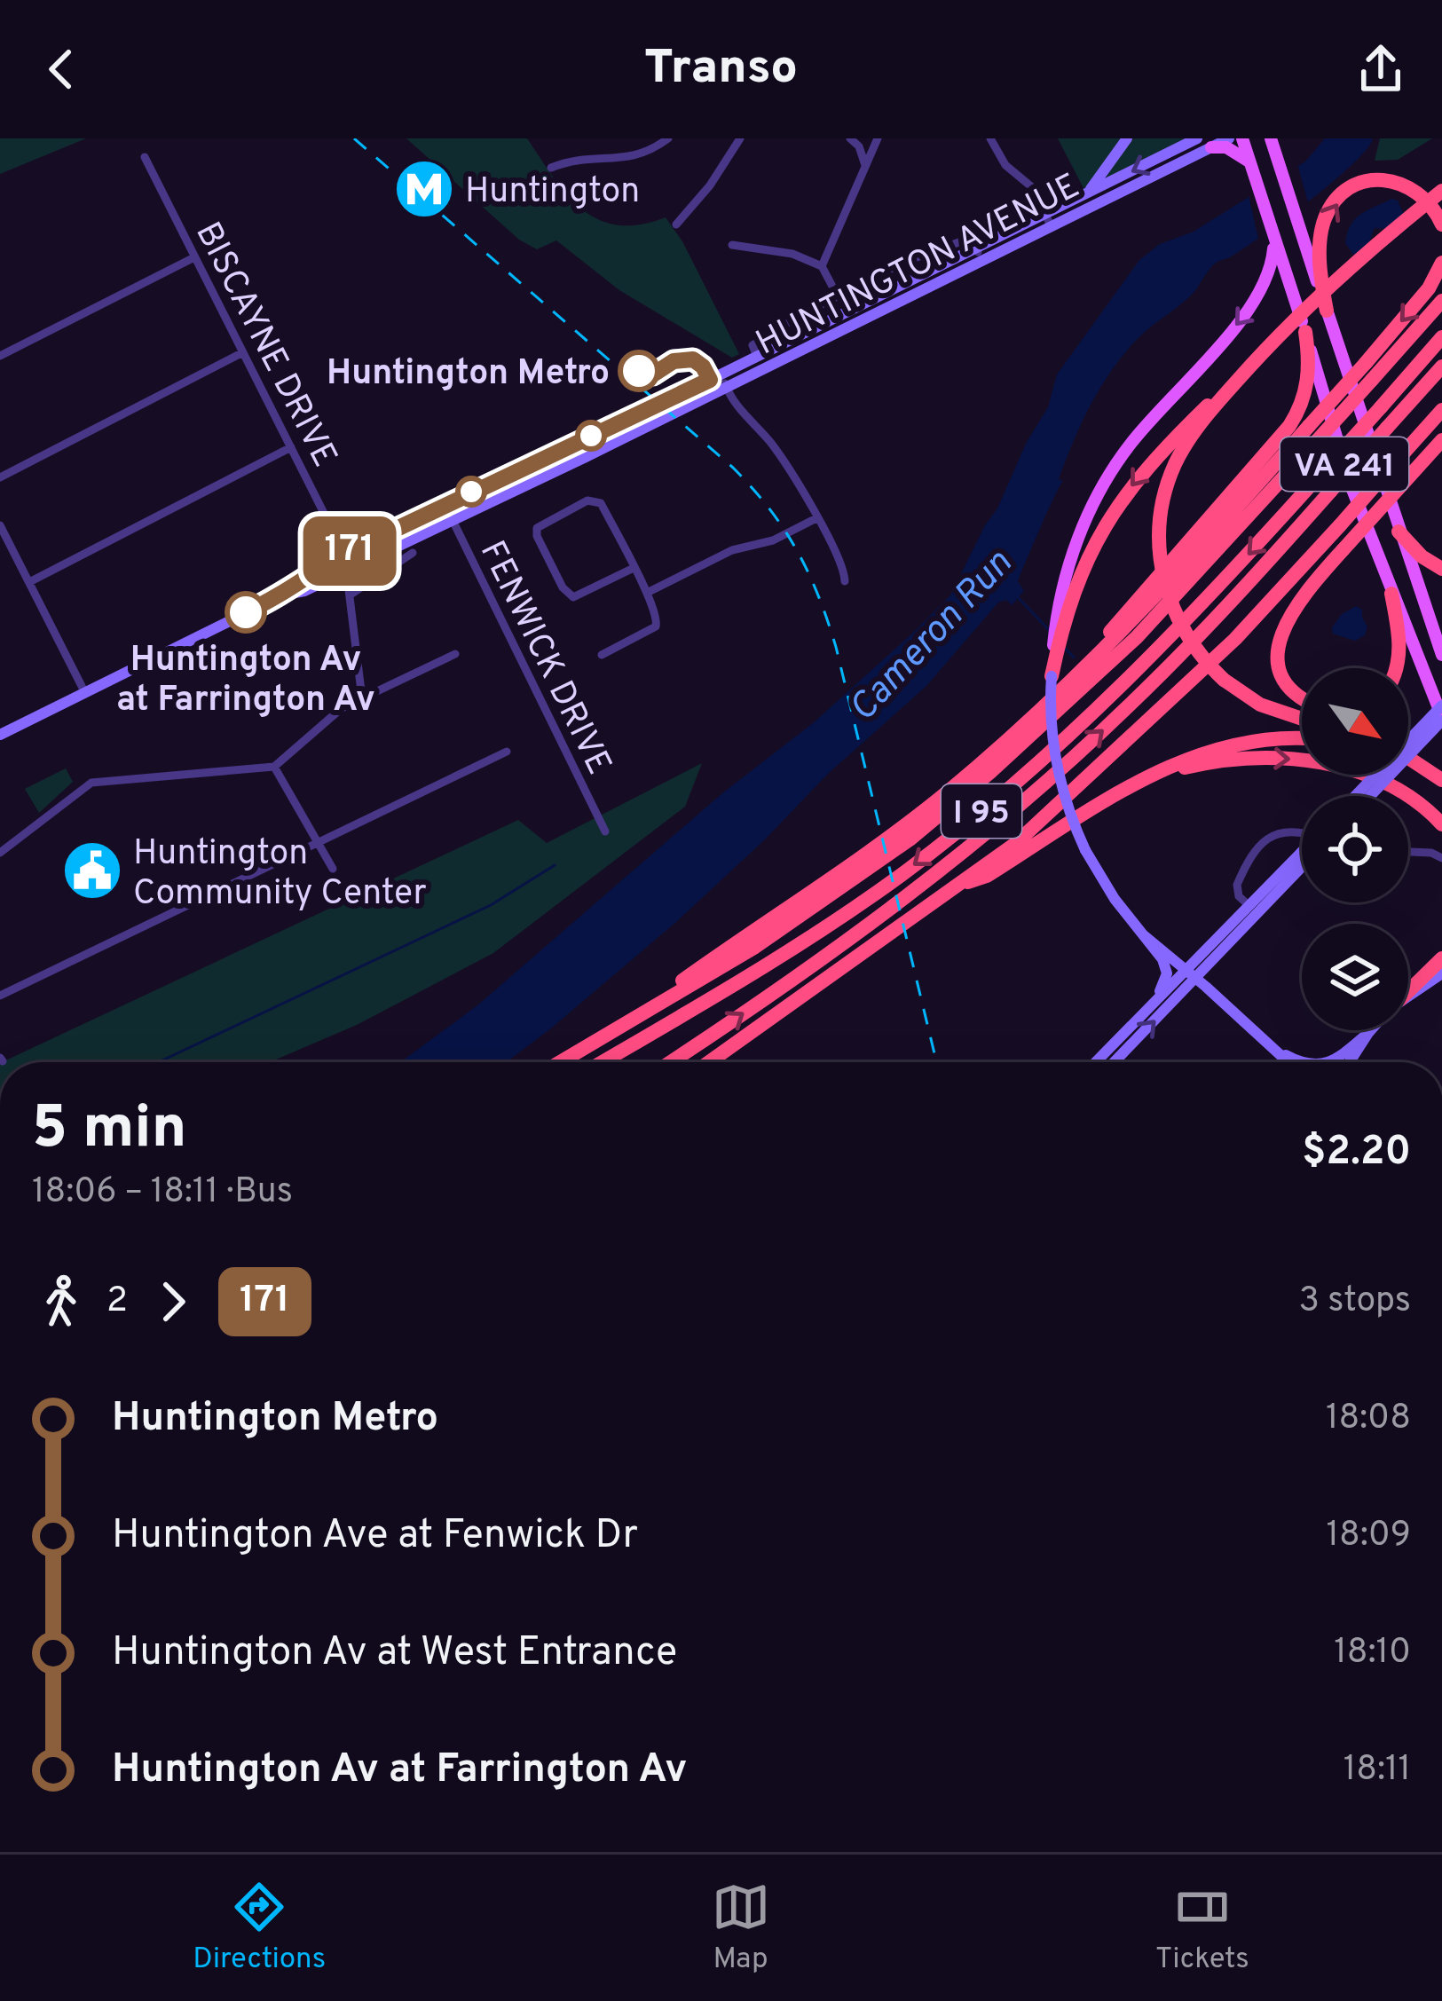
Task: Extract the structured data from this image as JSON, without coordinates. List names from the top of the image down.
{
  "streets": {
    "highway": ["I 95"],
    "main road": ["HUNTINGTON AVENUE", "VA 241"],
    "street": ["BISCAYNE DRIVE", "FENWICK DRIVE"]
  },
  "crossings": [
    ["HUNTINGTON AVENUE", "BISCAYNE DRIVE"],
    ["HUNTINGTON AVENUE", "FENWICK DRIVE"]
  ],
  "water": ["Cameron Run"],
  "places": {
    "metro station": ["Huntington"],
    "other": ["Huntington Metro", "Huntington Av at Farrington Av"],
    "public building": ["Huntington Community Center"]
  },
  "lines": ["bus line 171"],
  "north": "bottom right",
  "page": {
    "header": "Transo",
    "on_map": "171",
    "heading": ["5 min", "18:06 – 18:11 · Bus", "$2.20"],
    "legs": ["2", "171", "3 stops"],
    "list": [
      {
        "name": "Huntington Metro",
        "value": "18:08"
      },
      {
        "name": "Huntington Ave at Fenwick Dr",
        "value": "18:09"
      },
      {
        "name": "Huntington Av at West Entrance",
        "value": "18:10"
      },
      {
        "name": "Huntington Av at Farrington Av",
        "value": "18:11"
      }
    ],
    "tabs": ["Directions", "Map", "Tickets"]
  }
}
